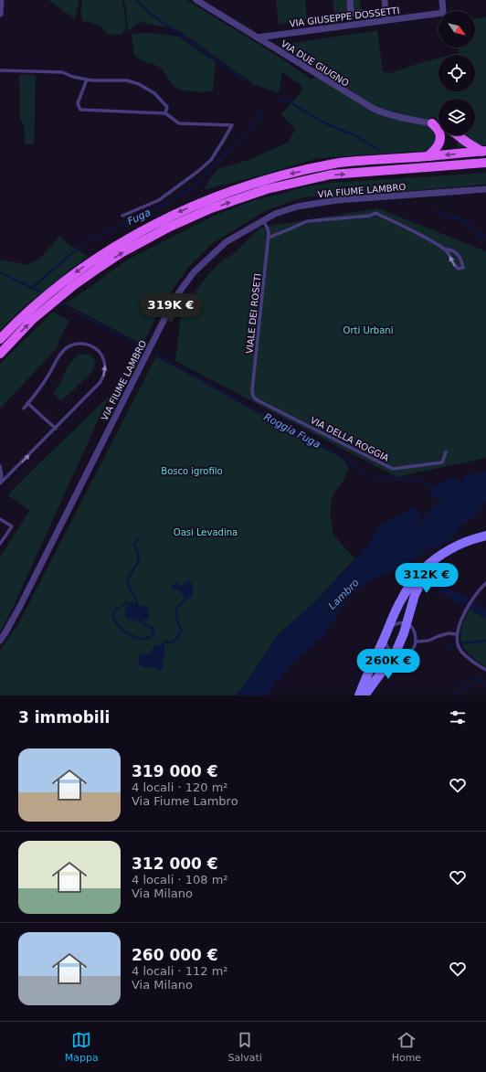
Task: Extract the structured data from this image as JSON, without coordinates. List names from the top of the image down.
{
  "streets": {
    "street": ["VIA GIUSEPPE DOSSETTI", "VIA DUE GIUGNO", "VIA FIUME LAMBRO"],
    "lane": ["VIALE DEI ROSETI", "VIA DELLA ROGGIA"]
  },
  "crossings": [
    ["VIA GIUSEPPE DOSSETTI", "VIA DUE GIUGNO"],
    ["VIALE DEI ROSETI", "VIA DELLA ROGGIA"]
  ],
  "water": ["Fuga", "Roggia Fuga", "Lambro"],
  "parks": ["Orti Urbani", "Bosco igrofilo", "Oasi Levadina"],
  "north": "bottom right",
  "page": {
    "price": ["319K €", "312K €", "260K €"],
    "heading": "3 immobili",
    "list": [
      {
        "name": "319 000 €",
        "note": "4 locali · 120 m² · Via Fiume Lambro"
      },
      {
        "name": "312 000 €",
        "note": "4 locali · 108 m² · Via Milano"
      },
      {
        "name": "260 000 €",
        "note": "4 locali · 112 m² · Via Milano"
      }
    ],
    "tabs": ["Mappa", "Salvati", "Home"]
  }
}
